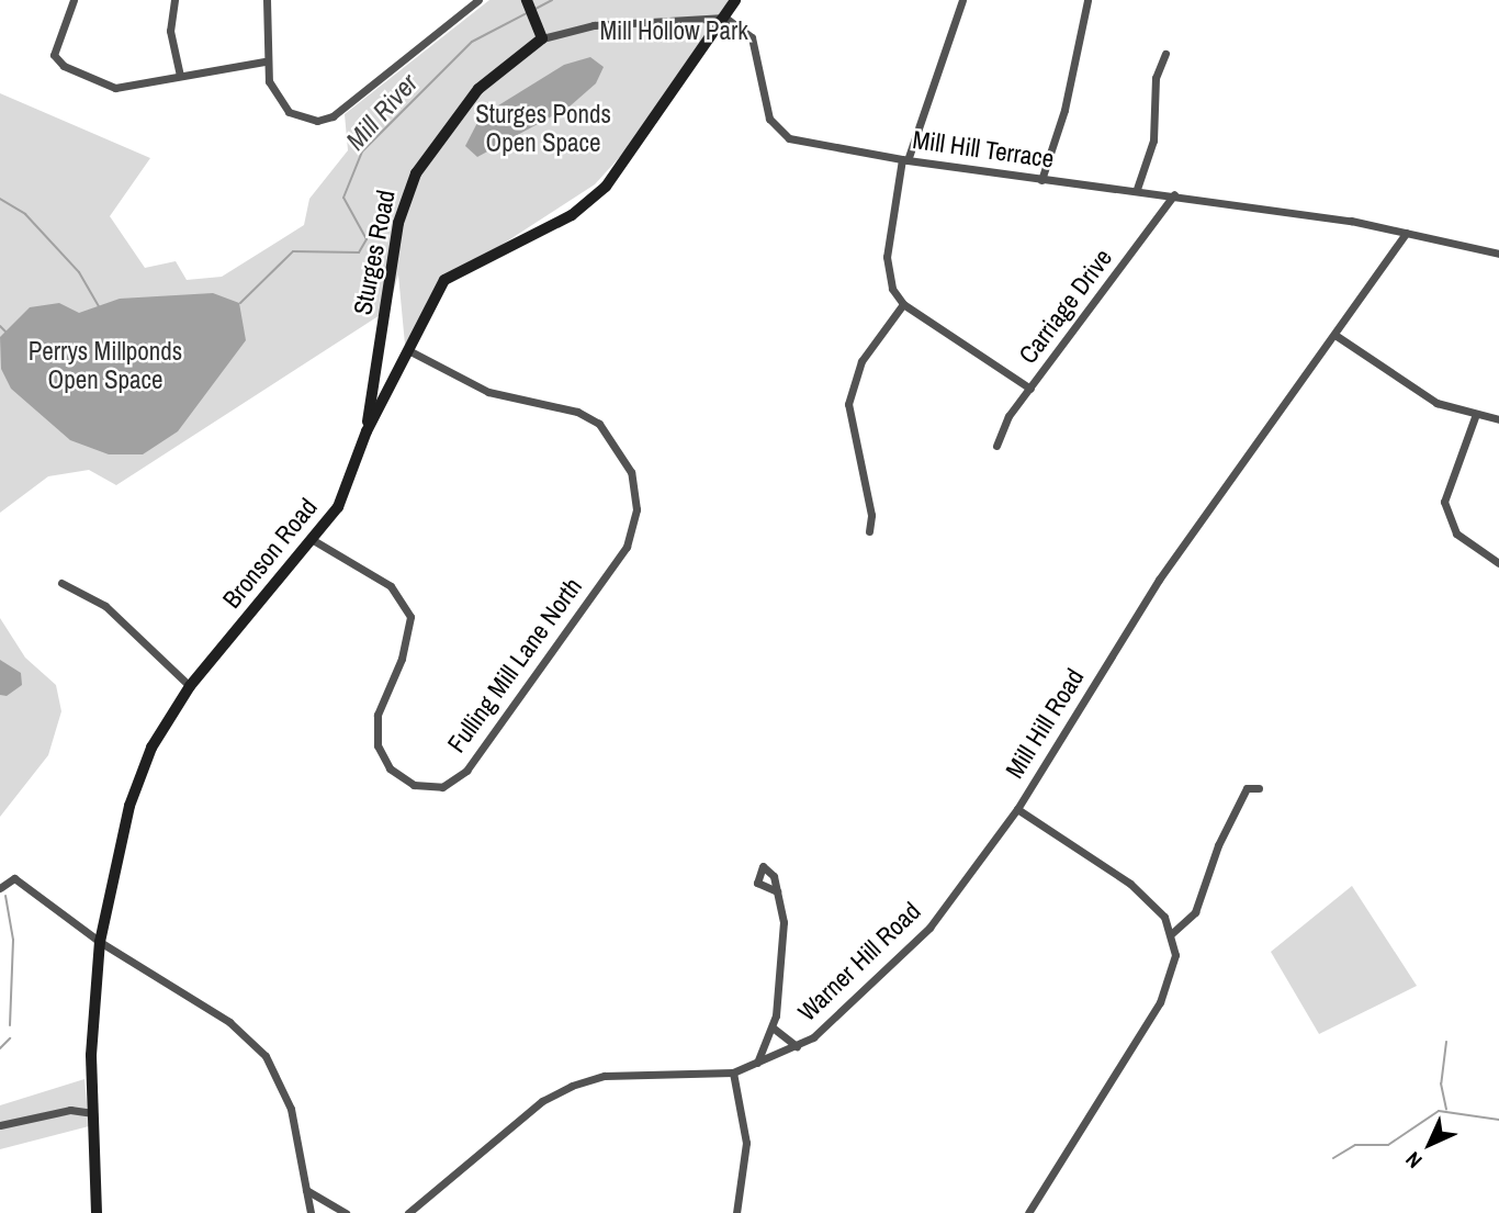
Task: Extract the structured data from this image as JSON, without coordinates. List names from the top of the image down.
{
  "streets": {
    "main road": ["Sturges Road", "Bronson Road"],
    "street": [
      "Mill Hill Terrace",
      "Carriage Drive",
      "Fulling Mill Lane North",
      "Mill Hill Road",
      "Warner Hill Road"
    ]
  },
  "crossings": [
    ["Mill Hill Terrace", "Carriage Drive"],
    ["Mill Hill Terrace", "Bronson Road"],
    ["Mill Hill Terrace", "Mill Hill Road"],
    ["Sturges Road", "Bronson Road"],
    ["Bronson Road", "Fulling Mill Lane North"],
    ["Mill Hill Road", "Warner Hill Road"]
  ],
  "water": ["Mill River"],
  "parks": ["Mill Hollow Park", "Sturges Ponds Open Space", "Perrys Millponds Open Space"],
  "north": "bottom left"
}
